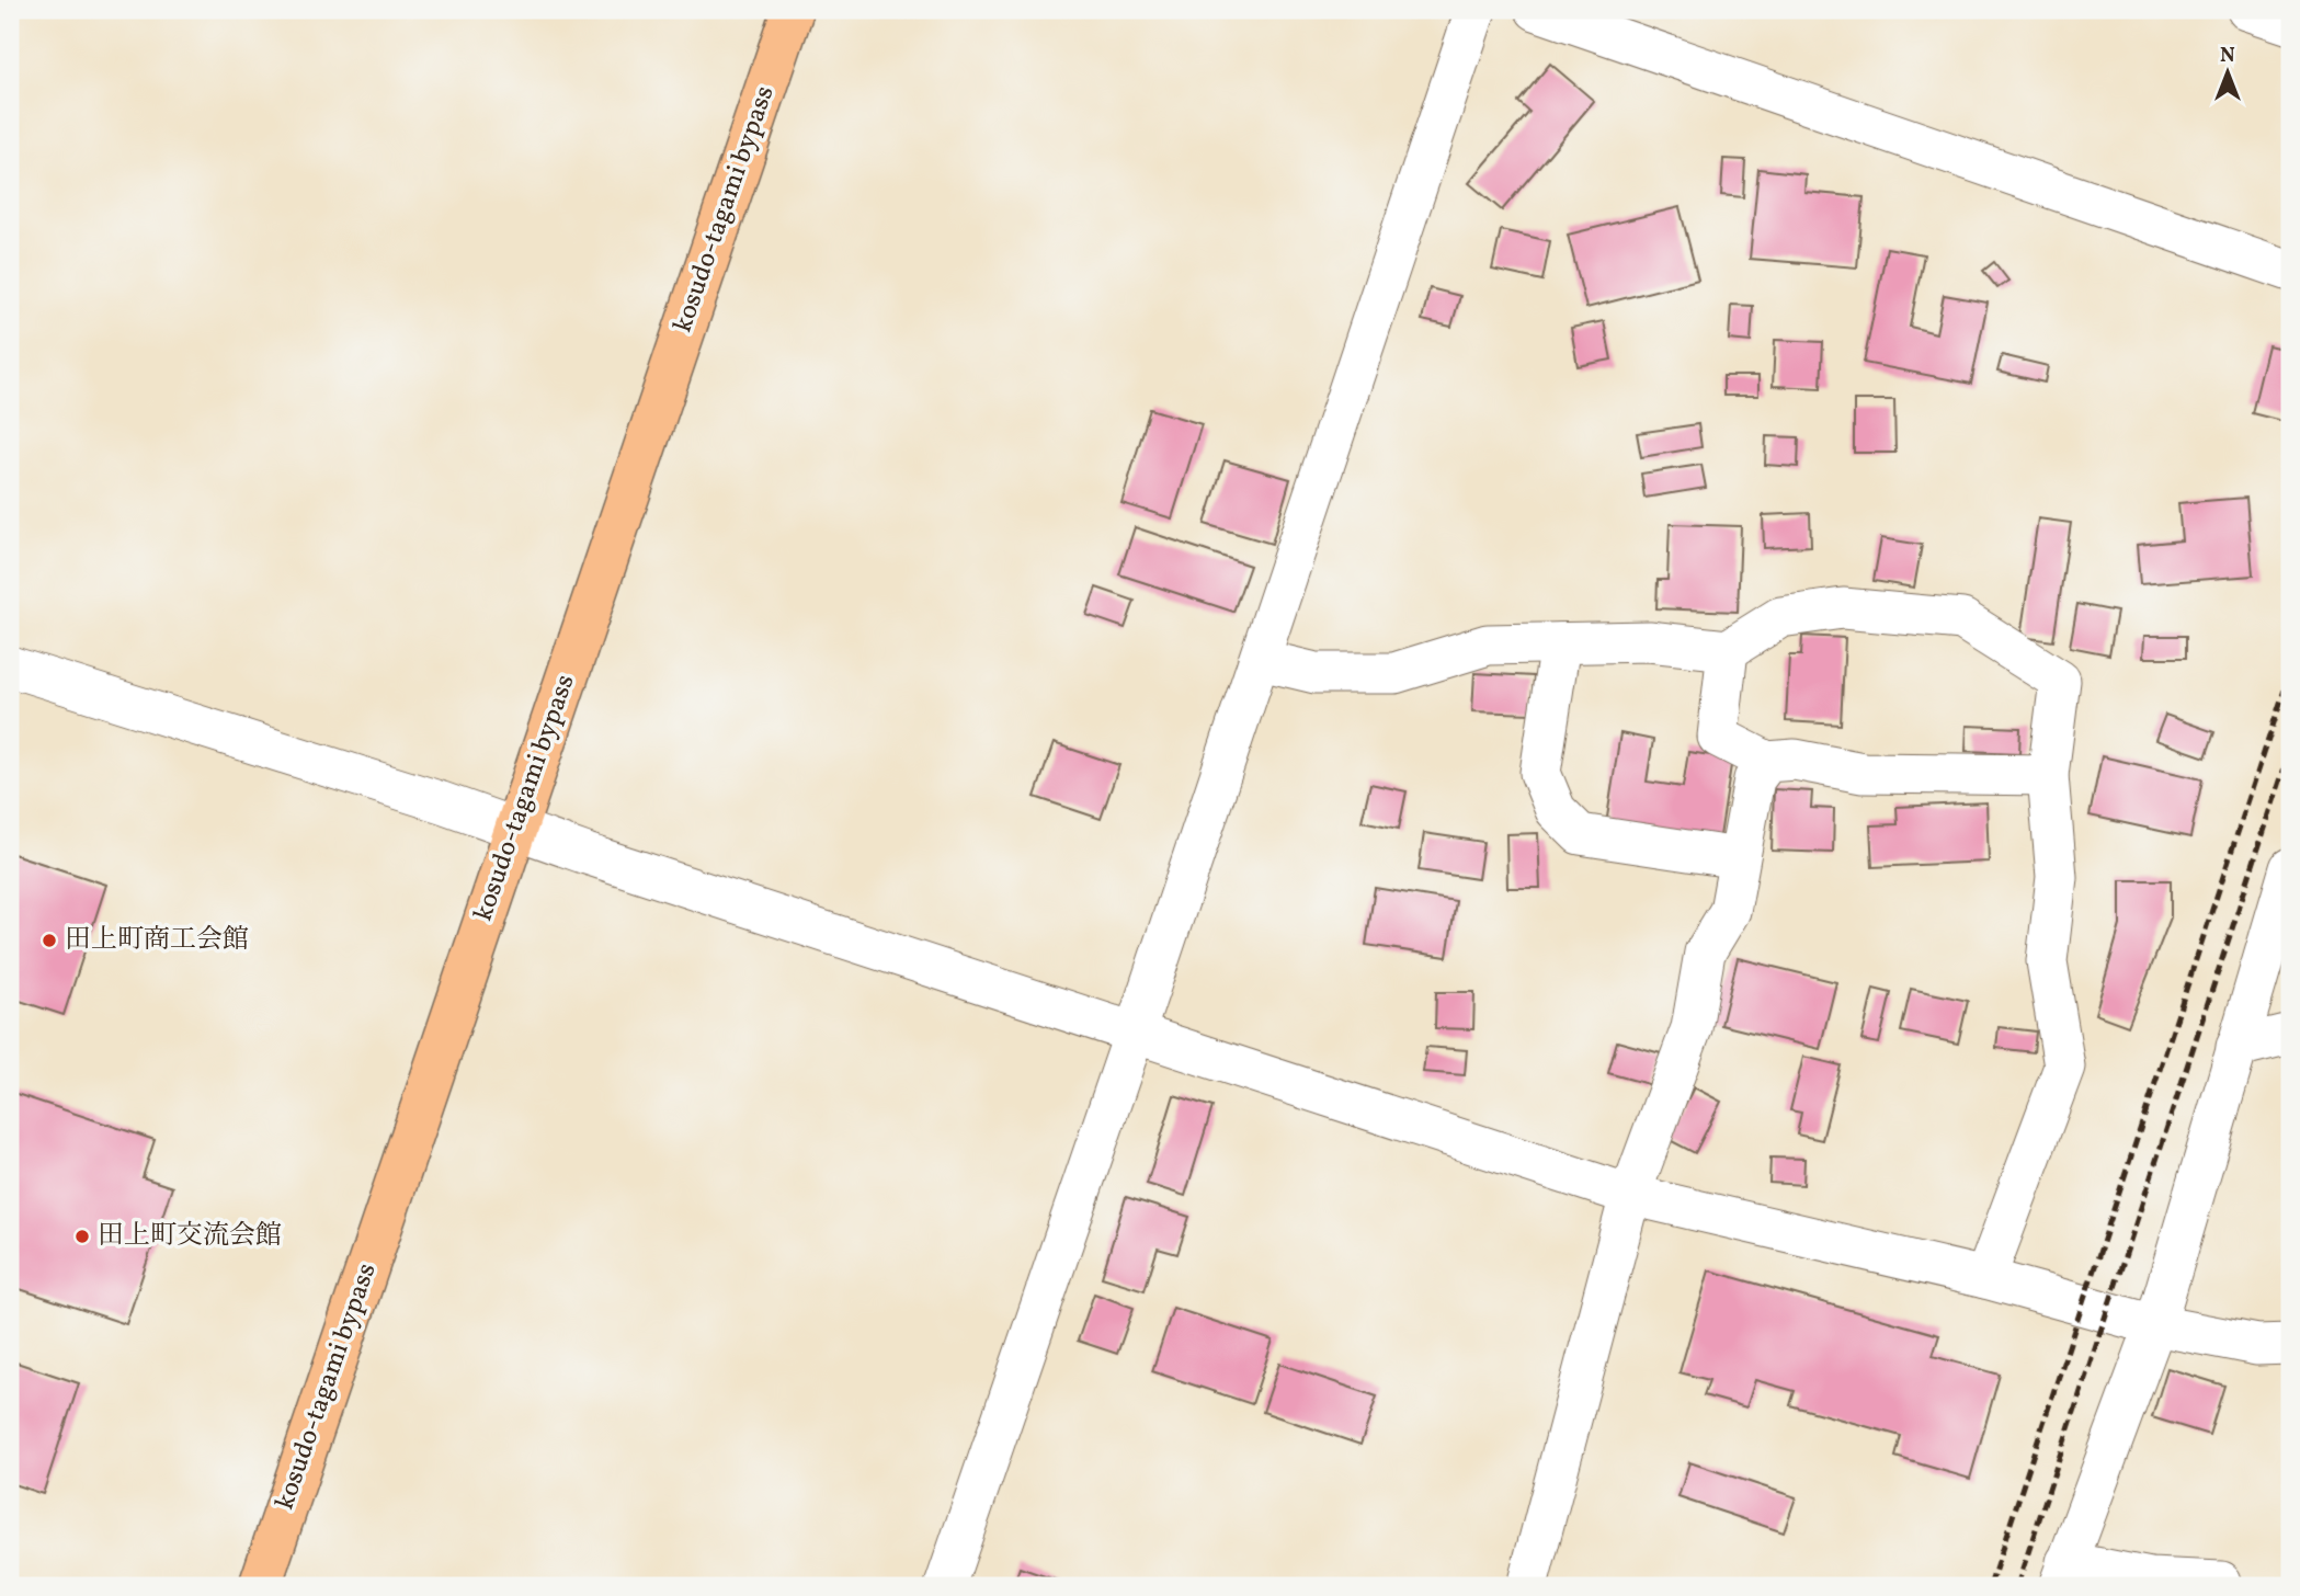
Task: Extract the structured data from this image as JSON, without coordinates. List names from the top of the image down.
{
  "streets": {
    "highway": ["kosudo-tagami bypass"]
  },
  "places": ["田上町商工会館", "田上町交流会館"],
  "north": "top"
}
